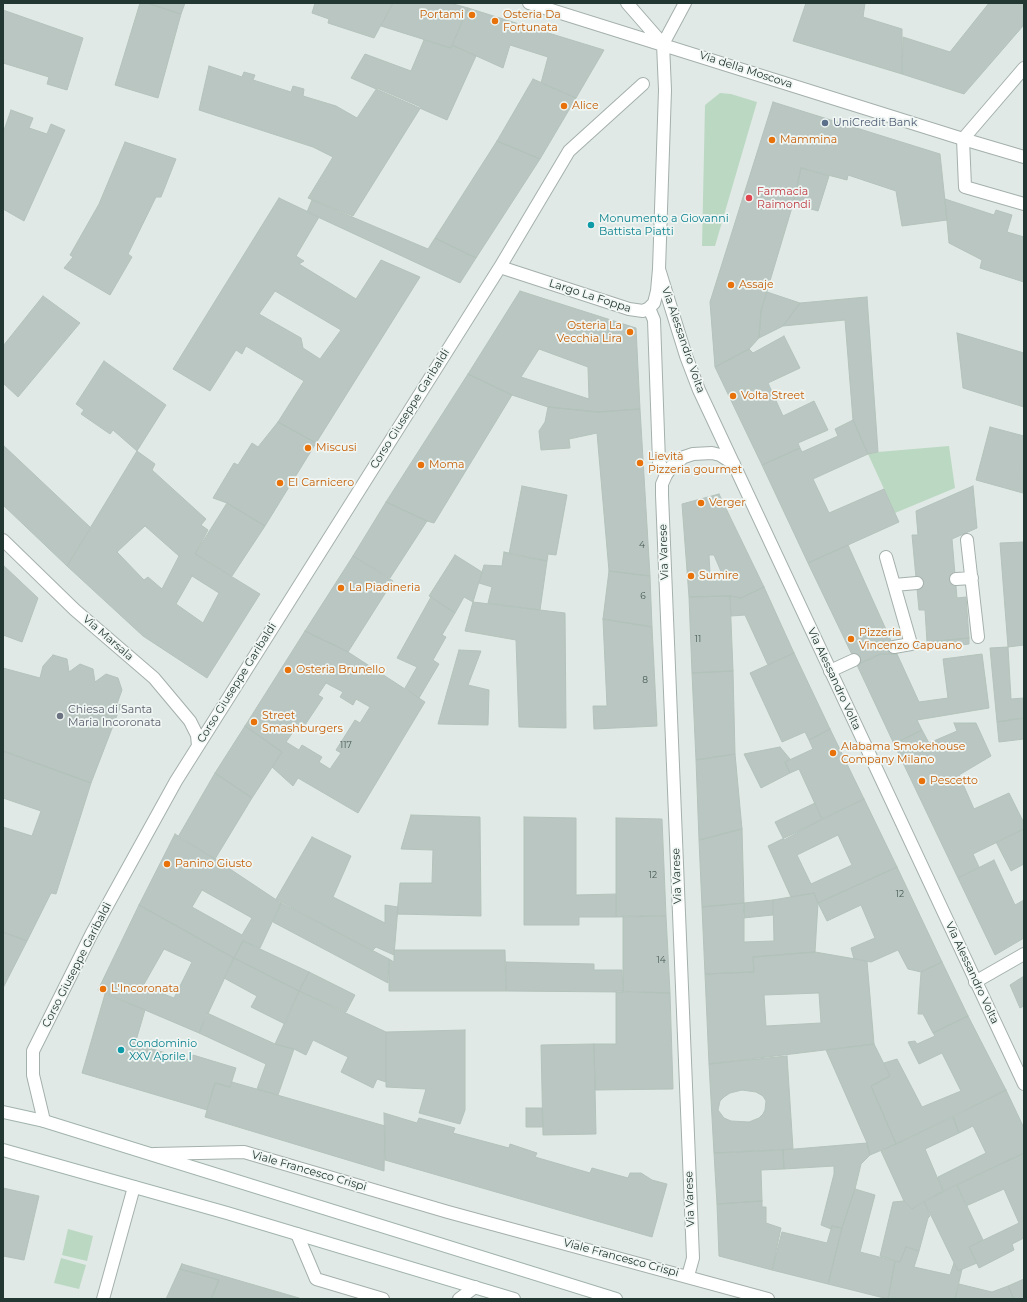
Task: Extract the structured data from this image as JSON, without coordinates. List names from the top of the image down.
{
  "streets": {
    "street": [
      "Via della Moscova",
      "Largo La Foppa",
      "Via Alessandro Volta",
      "Corso Giuseppe Garibaldi",
      "Via Varese",
      "Via Marsala",
      "Viale Francesco Crispi"
    ]
  },
  "crossings": [
    ["Largo La Foppa", "Corso Giuseppe Garibaldi"],
    ["Corso Giuseppe Garibaldi", "Via Marsala"],
    ["Via Varese", "Viale Francesco Crispi"]
  ],
  "places": [
    "Portami",
    "Osteria Da Fortunata",
    "Alice",
    "UniCredit Bank",
    "Mammina",
    "Farmacia Raimondi",
    "Monumento a Giovanni Battista Piatti",
    "Assaje",
    "Osteria La Vecchia Lira",
    "Volta Street",
    "Miscusi",
    "Lievità Pizzeria gourmet",
    "Moma",
    "El Carnicero",
    "Verger",
    "Sumire",
    "La Piadineria",
    "Pizzeria Vincenzo Capuano",
    "Osteria Brunello",
    "Chiesa di Santa Maria Incoronata",
    "Street Smashburgers",
    "Alabama Smokehouse Company Milano",
    "Pescetto",
    "Panino Giusto",
    "L'Incoronata",
    "Condominio XXV Aprile I"
  ],
  "house_numbers": [
    "4",
    "6",
    "11",
    "8",
    "117",
    "12",
    "12",
    "14"
  ]
}
